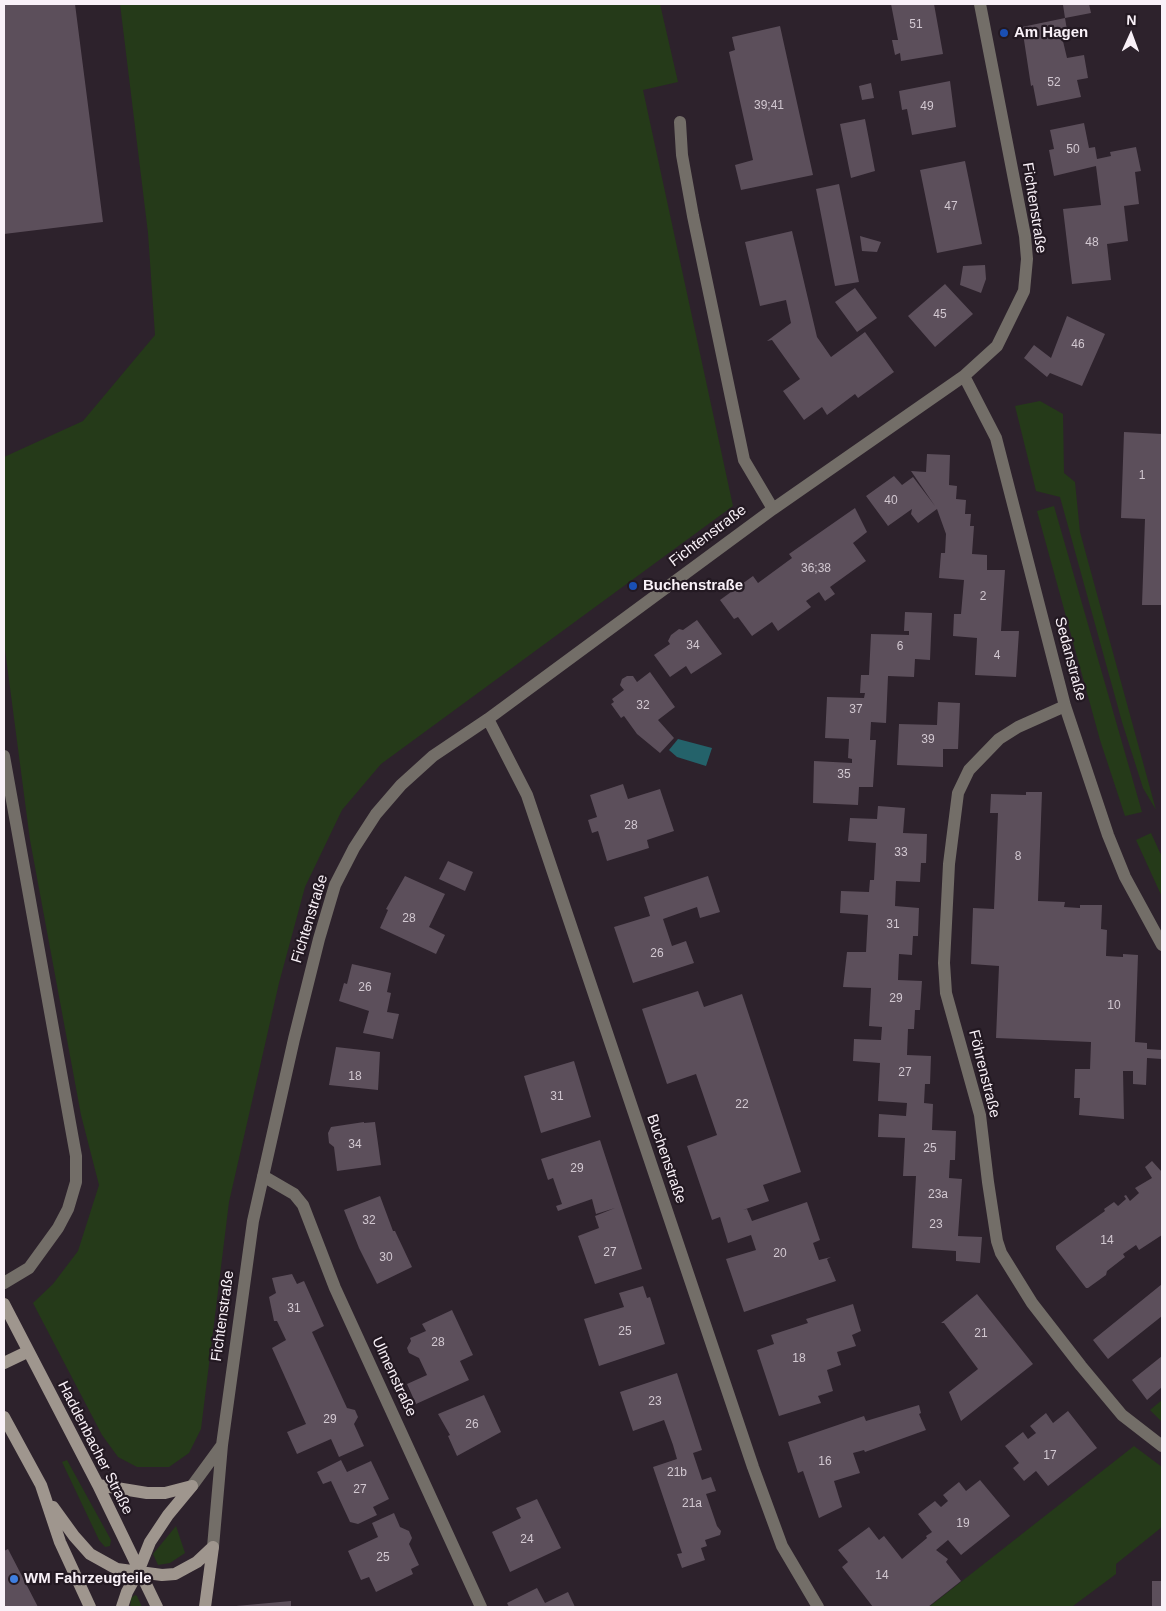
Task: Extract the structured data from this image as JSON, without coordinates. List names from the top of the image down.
{
  "streets": {
    "main road": ["Haddenbacher Straße"],
    "street": [
      "Fichtenstraße",
      "Sedanstraße",
      "Föhrenstraße",
      "Buchenstraße",
      "Ulmenstraße"
    ]
  },
  "crossings": [
    ["Fichtenstraße", "Sedanstraße"],
    ["Fichtenstraße", "Buchenstraße"],
    ["Fichtenstraße", "Ulmenstraße"],
    ["Sedanstraße", "Föhrenstraße"]
  ],
  "places": ["Am Hagen", "Buchenstraße", "WM Fahrzeugteile"],
  "house_numbers": [
    "51",
    "52",
    "39;41",
    "49",
    "50",
    "47",
    "48",
    "45",
    "46",
    "1",
    "40",
    "36;38",
    "2",
    "34",
    "6",
    "4",
    "32",
    "37",
    "39",
    "35",
    "28",
    "33",
    "8",
    "28",
    "31",
    "26",
    "26",
    "29",
    "10",
    "27",
    "18",
    "31",
    "22",
    "34",
    "25",
    "29",
    "23a",
    "32",
    "23",
    "14",
    "27",
    "20",
    "30",
    "31",
    "25",
    "21",
    "28",
    "18",
    "23",
    "29",
    "26",
    "17",
    "16",
    "21b",
    "27",
    "21a",
    "19",
    "24",
    "25",
    "14"
  ],
  "north": "top"
}
